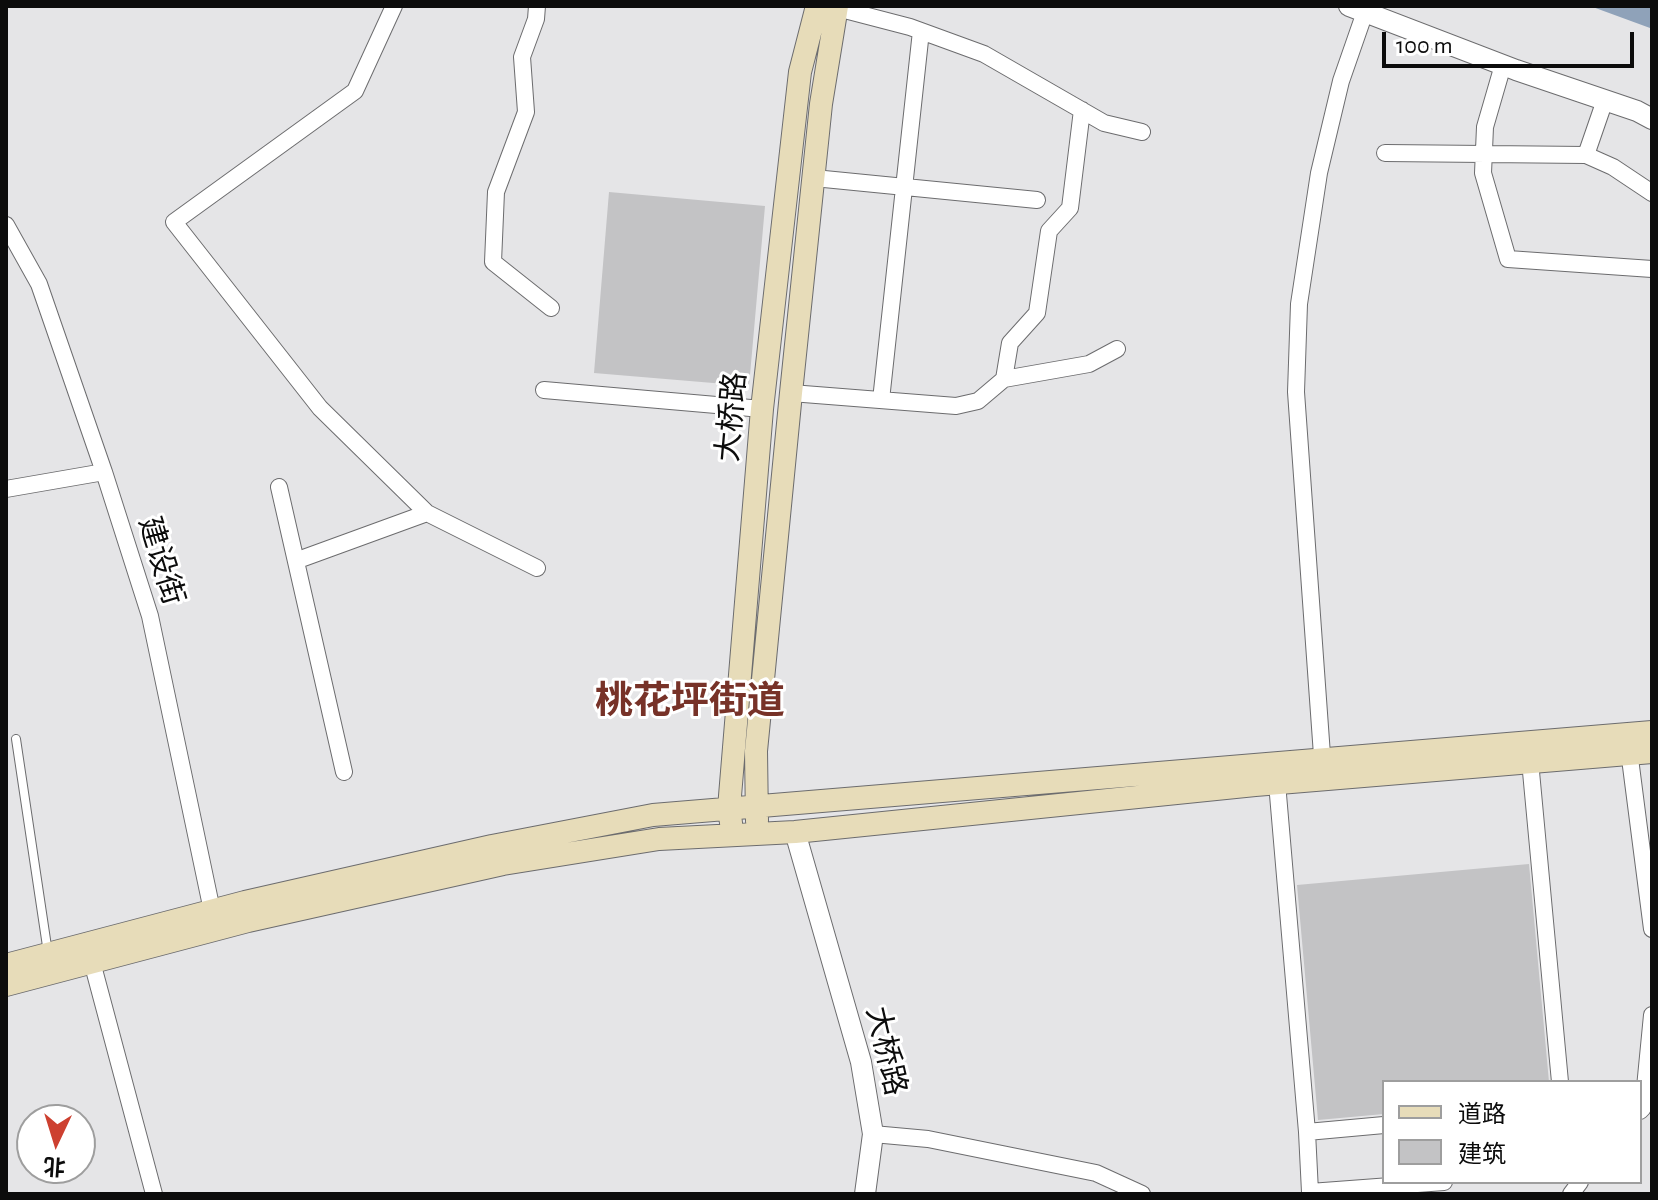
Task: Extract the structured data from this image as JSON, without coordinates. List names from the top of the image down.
{
  "streets": {
    "main road": ["大桥路"],
    "street": ["建设街"]
  },
  "districts": ["桃花坪街道"],
  "legend": ["道路", "建筑"],
  "scale_bar": "100 m",
  "north": "bottom"
}
